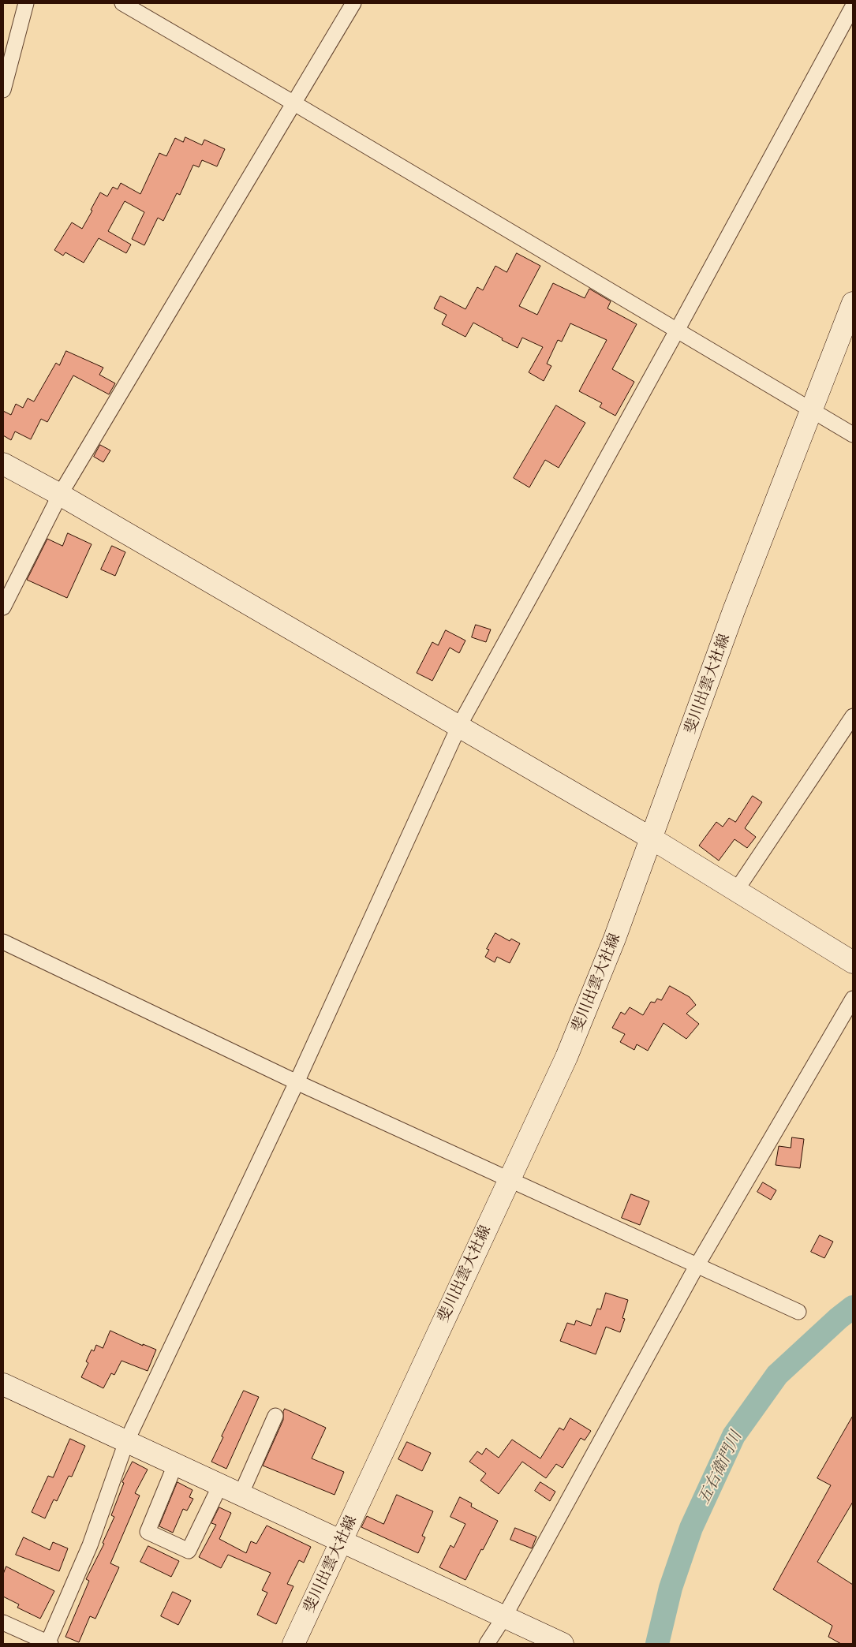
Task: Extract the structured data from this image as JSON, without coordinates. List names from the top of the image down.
{
  "streets": {
    "street": ["斐川出雲大社線"]
  },
  "water": ["五右衛門川"]
}
